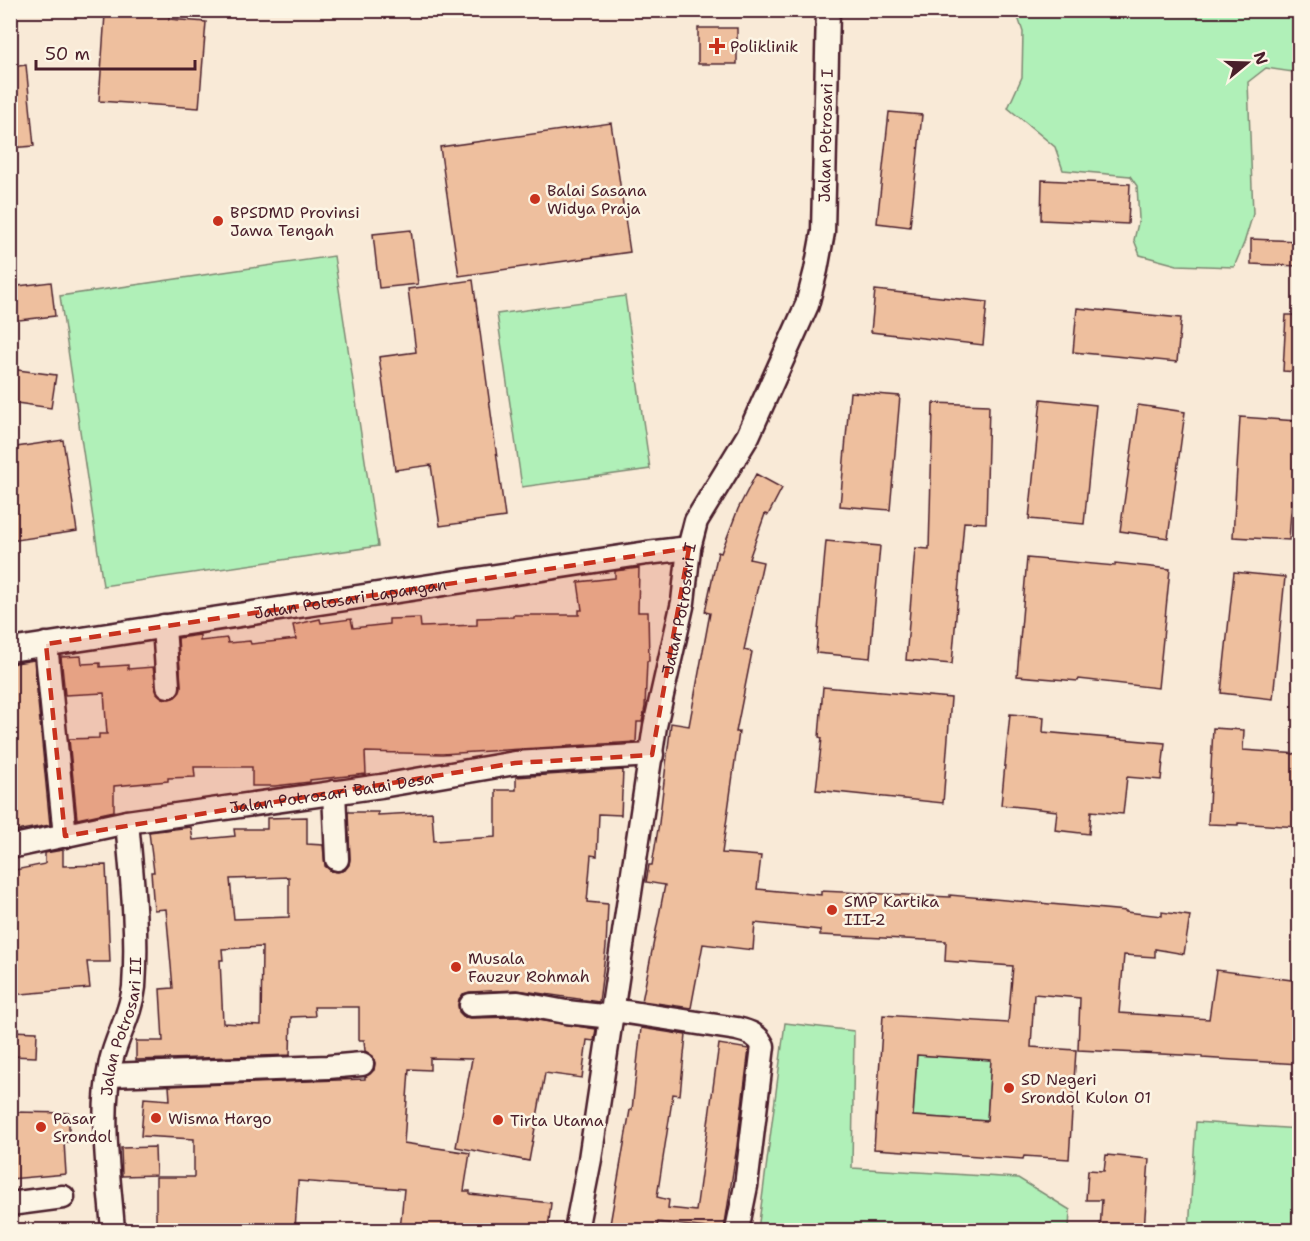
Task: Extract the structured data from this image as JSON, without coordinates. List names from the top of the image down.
{
  "streets": {
    "street": [
      "Jalan Potrosari I",
      "Jalan Potosari Lapangan",
      "Jalan Potrosari Balai Desa",
      "Jalan Potrosari II"
    ]
  },
  "crossings": [
    ["Jalan Potrosari I", "Jalan Potosari Lapangan"],
    ["Jalan Potrosari I", "Jalan Potrosari Balai Desa"],
    ["Jalan Potrosari Balai Desa", "Jalan Potrosari II"]
  ],
  "places": {
    "health": ["Poliklinik"],
    "other": [
      "Balai Sasana Widya Praja",
      "BPSDMD Provinsi Jawa Tengah",
      "SMP Kartika III-2",
      "Musala Fauzur Rohmah",
      "SD Negeri Srondol Kulon 01",
      "Wisma Hargo",
      "Tirta Utama",
      "Pasar Srondol"
    ]
  },
  "scale_bar": "50 m",
  "north": "right"
}
